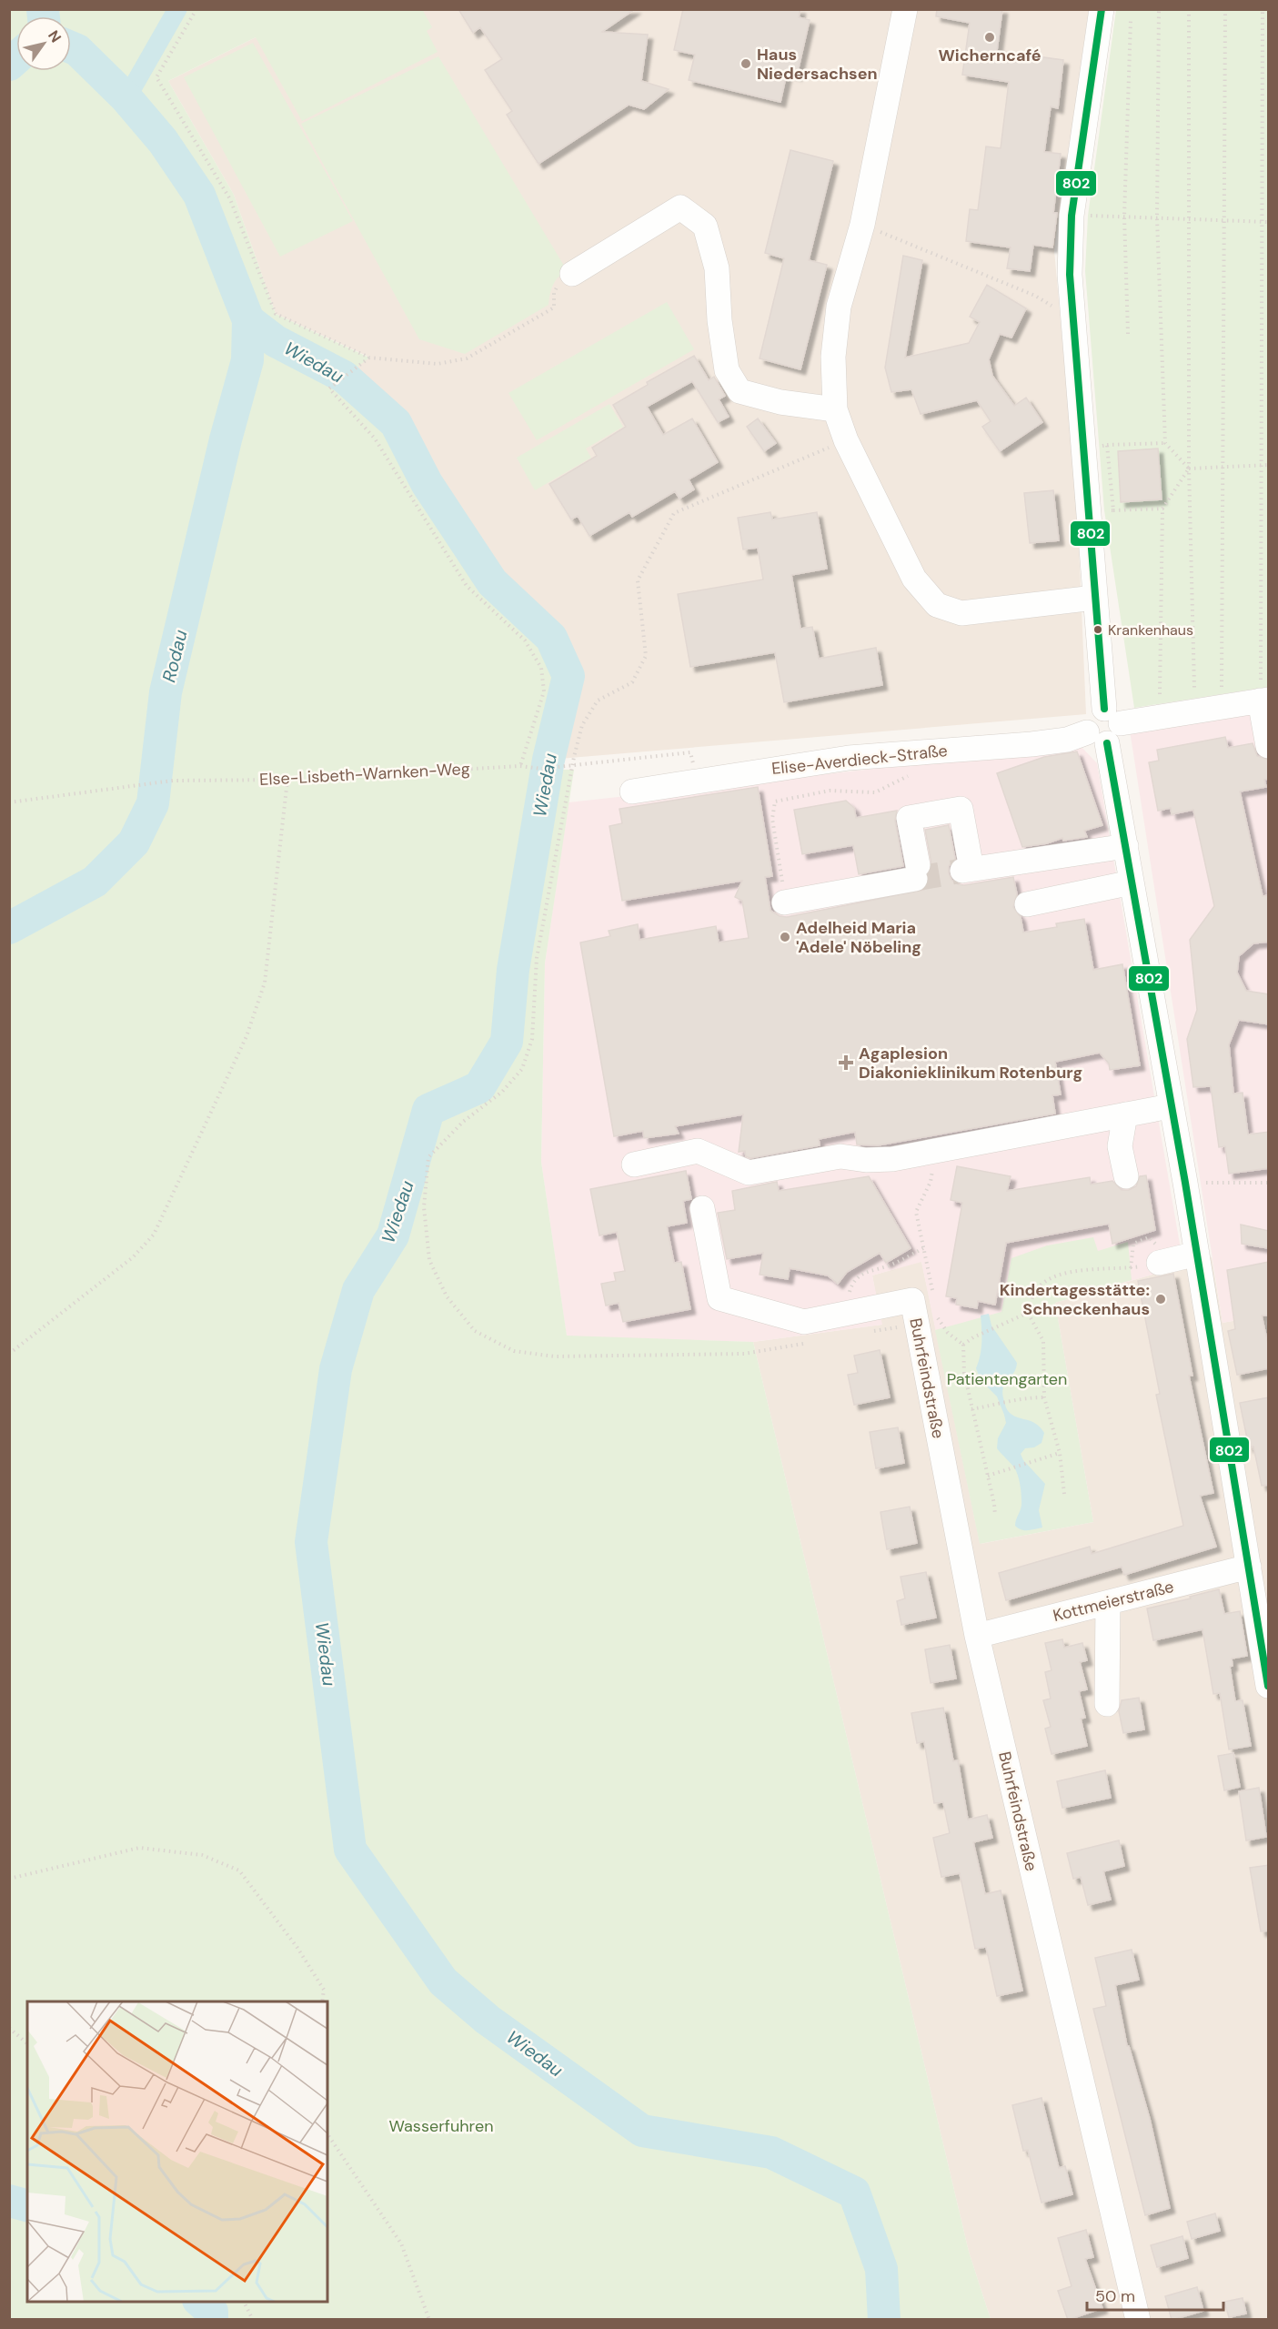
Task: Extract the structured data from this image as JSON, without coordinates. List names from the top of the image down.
{
  "streets": {
    "street": ["Elise-Averdieck-Straße", "Buhrfeindstraße", "Kottmeierstraße"],
    "path": ["Else-Lisbeth-Warnken-Weg"]
  },
  "crossings": [
    ["Elise-Averdieck-Straße", "Else-Lisbeth-Warnken-Weg"],
    ["Buhrfeindstraße", "Kottmeierstraße"]
  ],
  "water": ["Wiedau", "Rodau"],
  "parks": ["Patientengarten", "Wasserfuhren"],
  "places": {
    "other": [
      "Wicherncafé",
      "Haus Niedersachsen",
      "Krankenhaus",
      "Adelheid Maria 'Adele' Nöbeling",
      "Kindertagesstätte: Schneckenhaus"
    ],
    "health": ["Agaplesion Diakonieklinikum Rotenburg"]
  },
  "lines": ["transit line 802"],
  "scale_bar": "50 m",
  "north": "top right"
}
